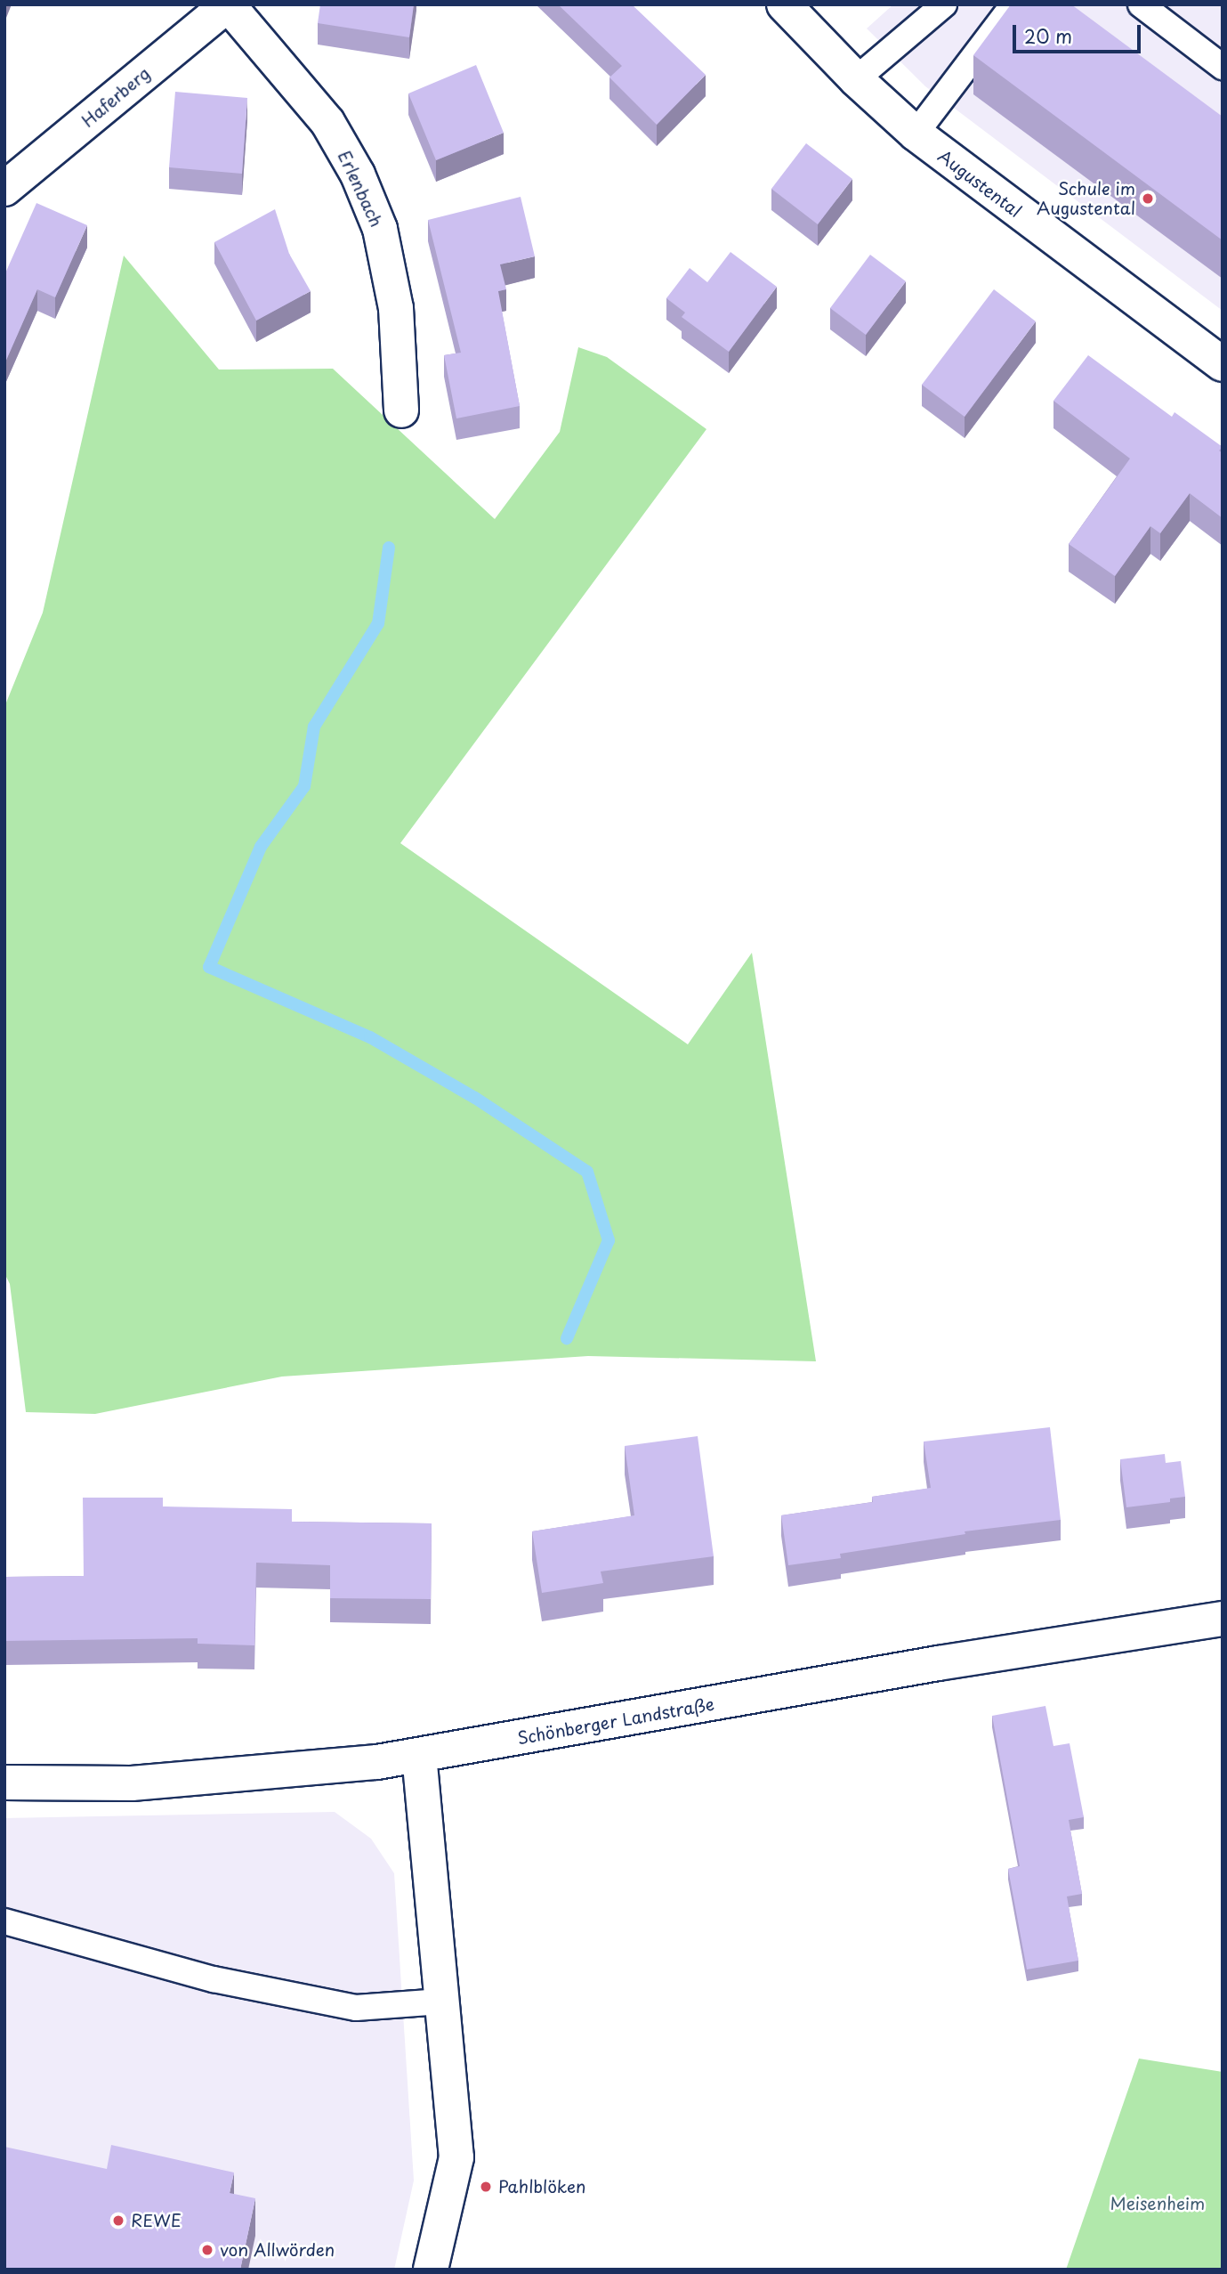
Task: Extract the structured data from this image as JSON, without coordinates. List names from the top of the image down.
{
  "streets": {
    "street": [
      "Haferberg",
      "Augustental",
      "Erlenbach",
      "Schönberger Landstraße"
    ]
  },
  "crossings": [
    ["Haferberg", "Erlenbach"]
  ],
  "parks": ["Meisenheim"],
  "places": [
    "Schule im Augustental",
    "Pahlblöken",
    "REWE",
    "von Allwörden"
  ],
  "scale_bar": "20 m"
}
